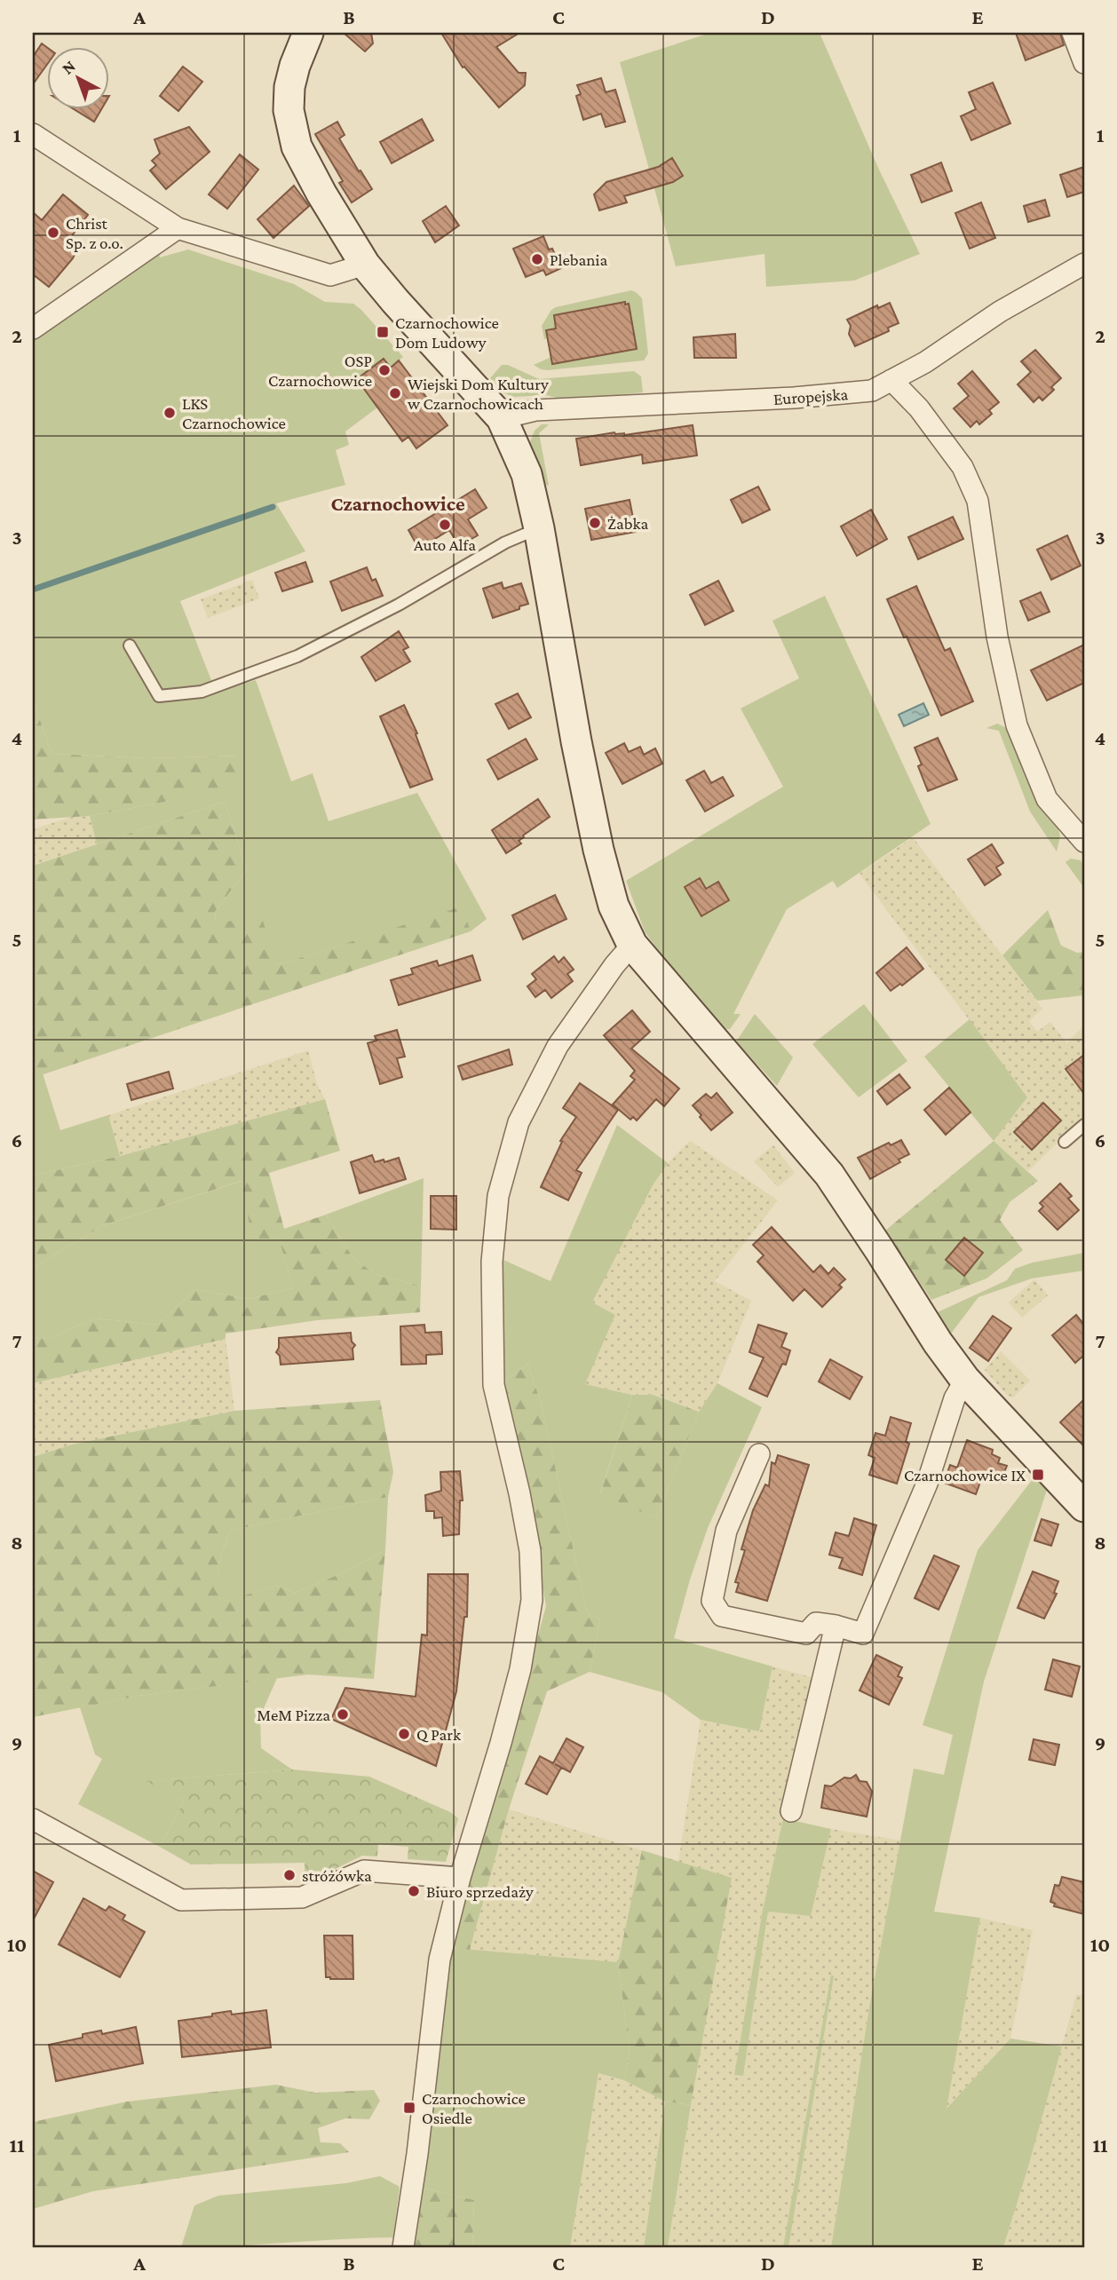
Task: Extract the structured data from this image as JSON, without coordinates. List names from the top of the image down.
{
  "streets": {
    "street": ["Europejska"]
  },
  "districts": ["Czarnochowice"],
  "places": {
    "other": [
      "Christ Sp. z o.o.",
      "Plebania",
      "OSP Czarnochowice",
      "Wiejski Dom Kultury w Czarnochowicach",
      "LKS Czarnochowice",
      "Żabka",
      "Auto Alfa",
      "MeM Pizza",
      "Q Park",
      "stróżówka",
      "Biuro sprzedaży"
    ],
    "transit": ["Czarnochowice Dom Ludowy", "Czarnochowice IX", "Czarnochowice Osiedle"]
  },
  "north": "top left",
  "grid": {
    "columns": [
      "A",
      "B",
      "C",
      "D",
      "E"
    ],
    "rows": [
      "1",
      "2",
      "3",
      "4",
      "5",
      "6",
      "7",
      "8",
      "9",
      "10",
      "11"
    ]
  }
}
